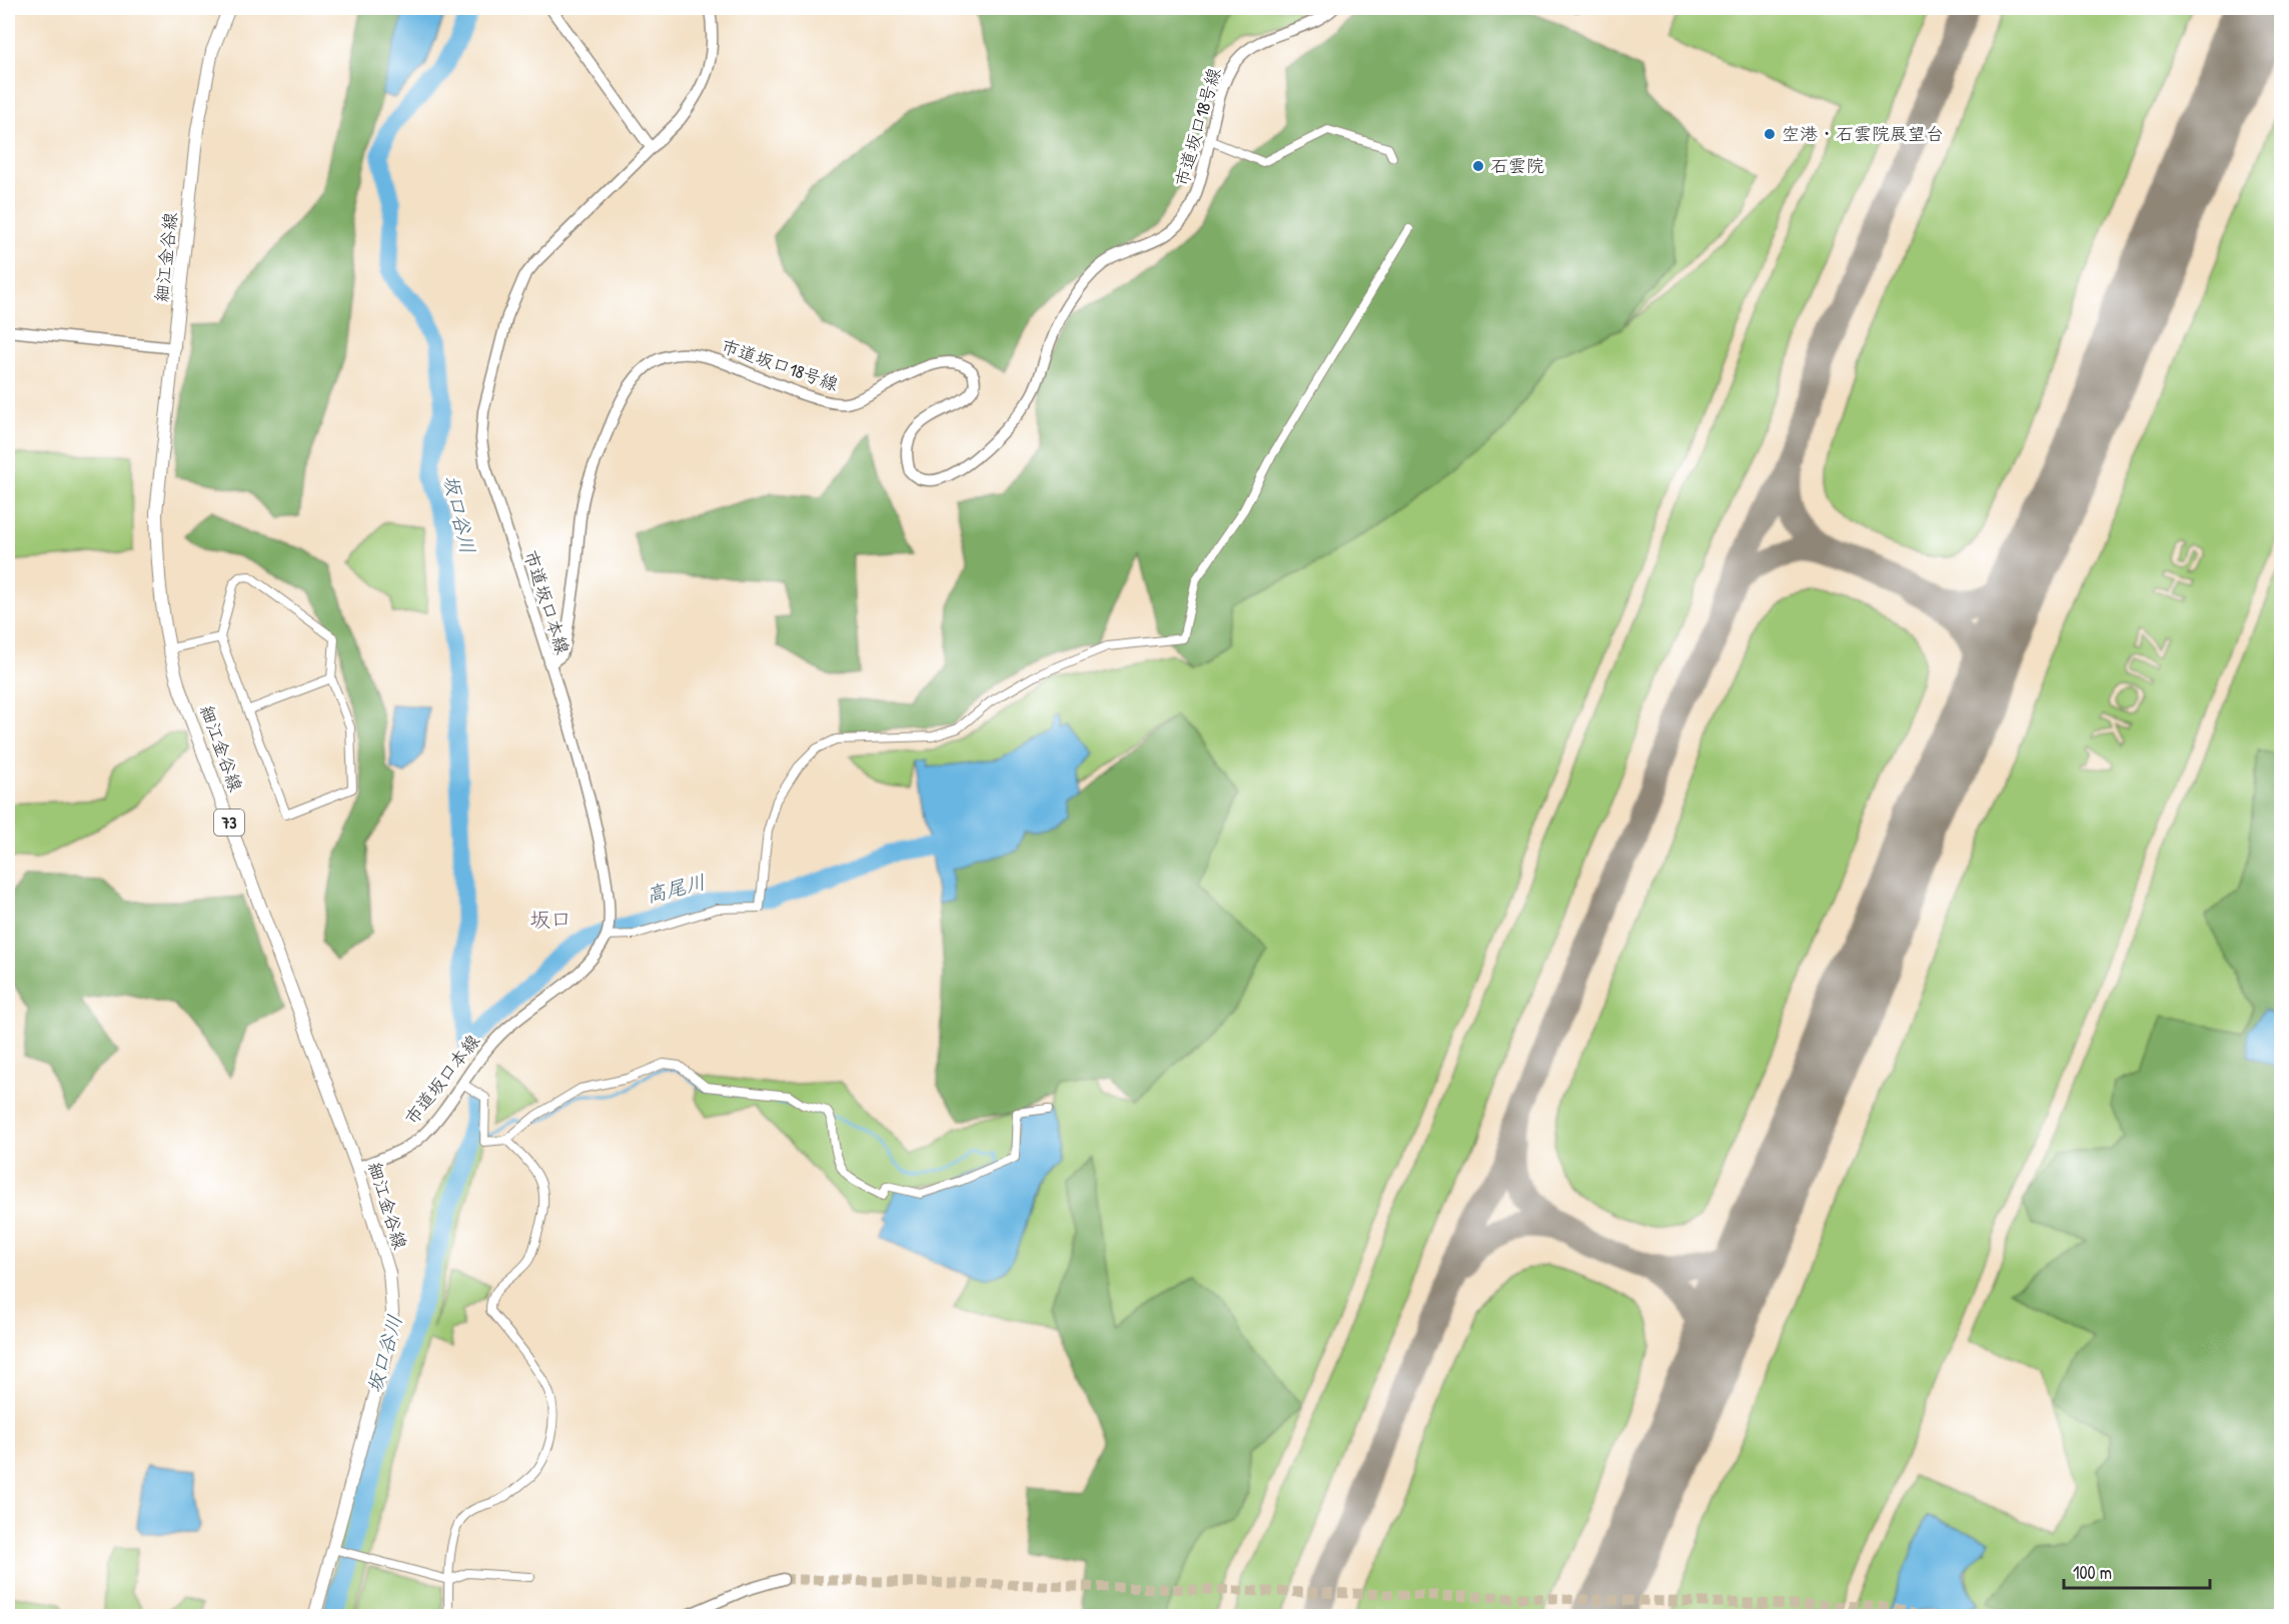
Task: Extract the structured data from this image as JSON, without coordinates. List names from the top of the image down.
{
  "streets": {
    "main road": ["細江金谷線", "73"],
    "street": ["市道坂口18号線", "市道坂口本線"]
  },
  "crossings": [
    ["市道坂口18号線", "市道坂口本線"],
    ["細江金谷線", "市道坂口本線"]
  ],
  "districts": ["坂口"],
  "water": ["坂口谷川", "高尾川"],
  "places": ["空港・石雲院展望台", "石雲院"],
  "scale_bar": "100 m"
}
